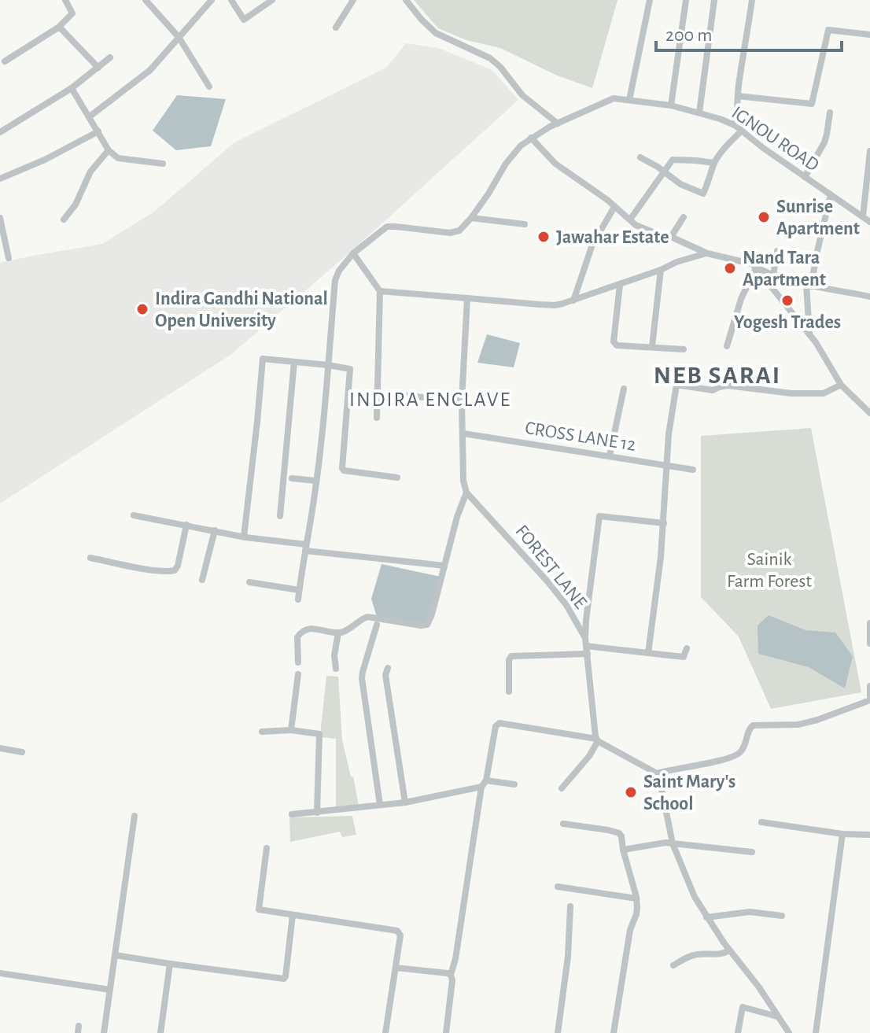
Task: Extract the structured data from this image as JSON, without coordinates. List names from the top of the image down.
{
  "streets": {
    "street": ["IGNOU ROAD", "CROSS LANE 12", "FOREST LANE"]
  },
  "districts": ["NEB SARAI", "INDIRA ENCLAVE"],
  "parks": ["Sainik Farm Forest"],
  "places": [
    "Sunrise Apartment",
    "Jawahar Estate",
    "Nand Tara Apartment",
    "Yogesh Trades",
    "Indira Gandhi National Open University",
    "Saint Mary's School"
  ],
  "scale_bar": "200 m"
}
